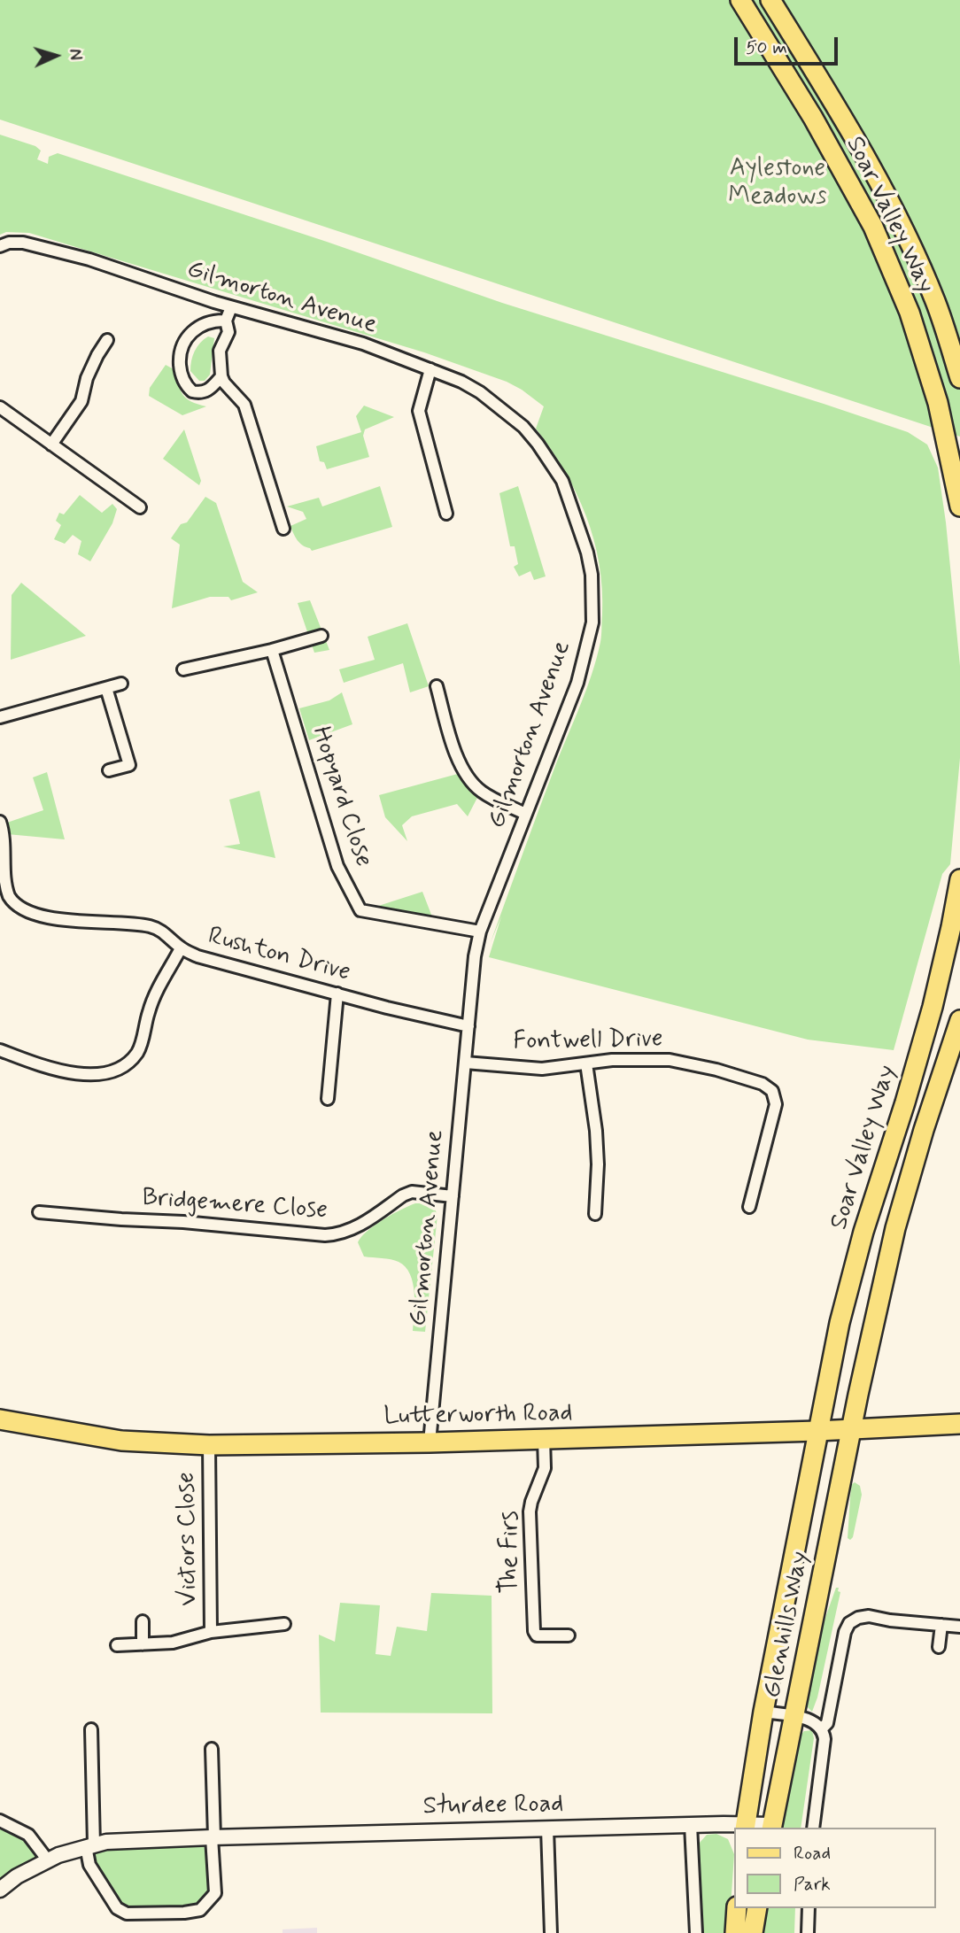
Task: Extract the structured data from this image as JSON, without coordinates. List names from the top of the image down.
{
  "streets": {
    "main road": ["Soar Valley Way", "Lutterworth Road", "Glenhills Way"],
    "street": [
      "Gilmorton Avenue",
      "Hopyard Close",
      "Rushton Drive",
      "Fontwell Drive",
      "Bridgemere Close",
      "Victors Close",
      "The Firs",
      "Sturdee Road"
    ]
  },
  "crossings": [
    ["Soar Valley Way", "Lutterworth Road"],
    ["Soar Valley Way", "Glenhills Way"],
    ["Gilmorton Avenue", "Hopyard Close"],
    ["Gilmorton Avenue", "Rushton Drive"],
    ["Gilmorton Avenue", "Fontwell Drive"],
    ["Gilmorton Avenue", "Bridgemere Close"],
    ["Gilmorton Avenue", "Lutterworth Road"],
    ["Lutterworth Road", "Victors Close"],
    ["Lutterworth Road", "The Firs"],
    ["Lutterworth Road", "Glenhills Way"],
    ["Glenhills Way", "Sturdee Road"]
  ],
  "parks": ["Aylestone Meadows"],
  "legend": ["Road", "Park"],
  "scale_bar": "50 m",
  "north": "right"
}
